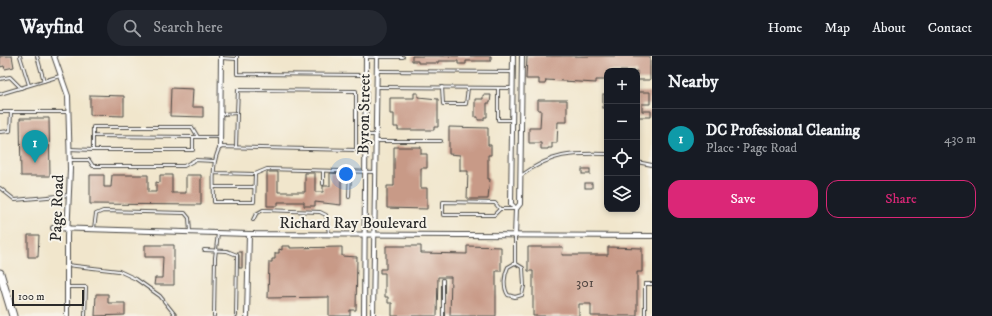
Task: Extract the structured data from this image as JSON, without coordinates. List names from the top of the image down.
{
  "streets": {
    "street": ["Byron Street", "Page Road", "Richard Ray Boulevard"]
  },
  "crossings": [
    ["Byron Street", "Richard Ray Boulevard"],
    ["Page Road", "Richard Ray Boulevard"]
  ],
  "house_numbers": ["301"],
  "scale_bar": "100 m",
  "page": {
    "header": "Wayfind",
    "search": "Search here",
    "nav": [
      "Home",
      "Map",
      "About",
      "Contact"
    ],
    "heading": "Nearby",
    "map_buttons": ["+", "−"],
    "list": [
      {
        "mark": "1",
        "name": "DC Professional Cleaning",
        "note": "Place · Page Road",
        "value": "430 m"
      }
    ],
    "pins": "1",
    "buttons": ["Save", "Share"],
    "scale": "100 m"
  }
}
